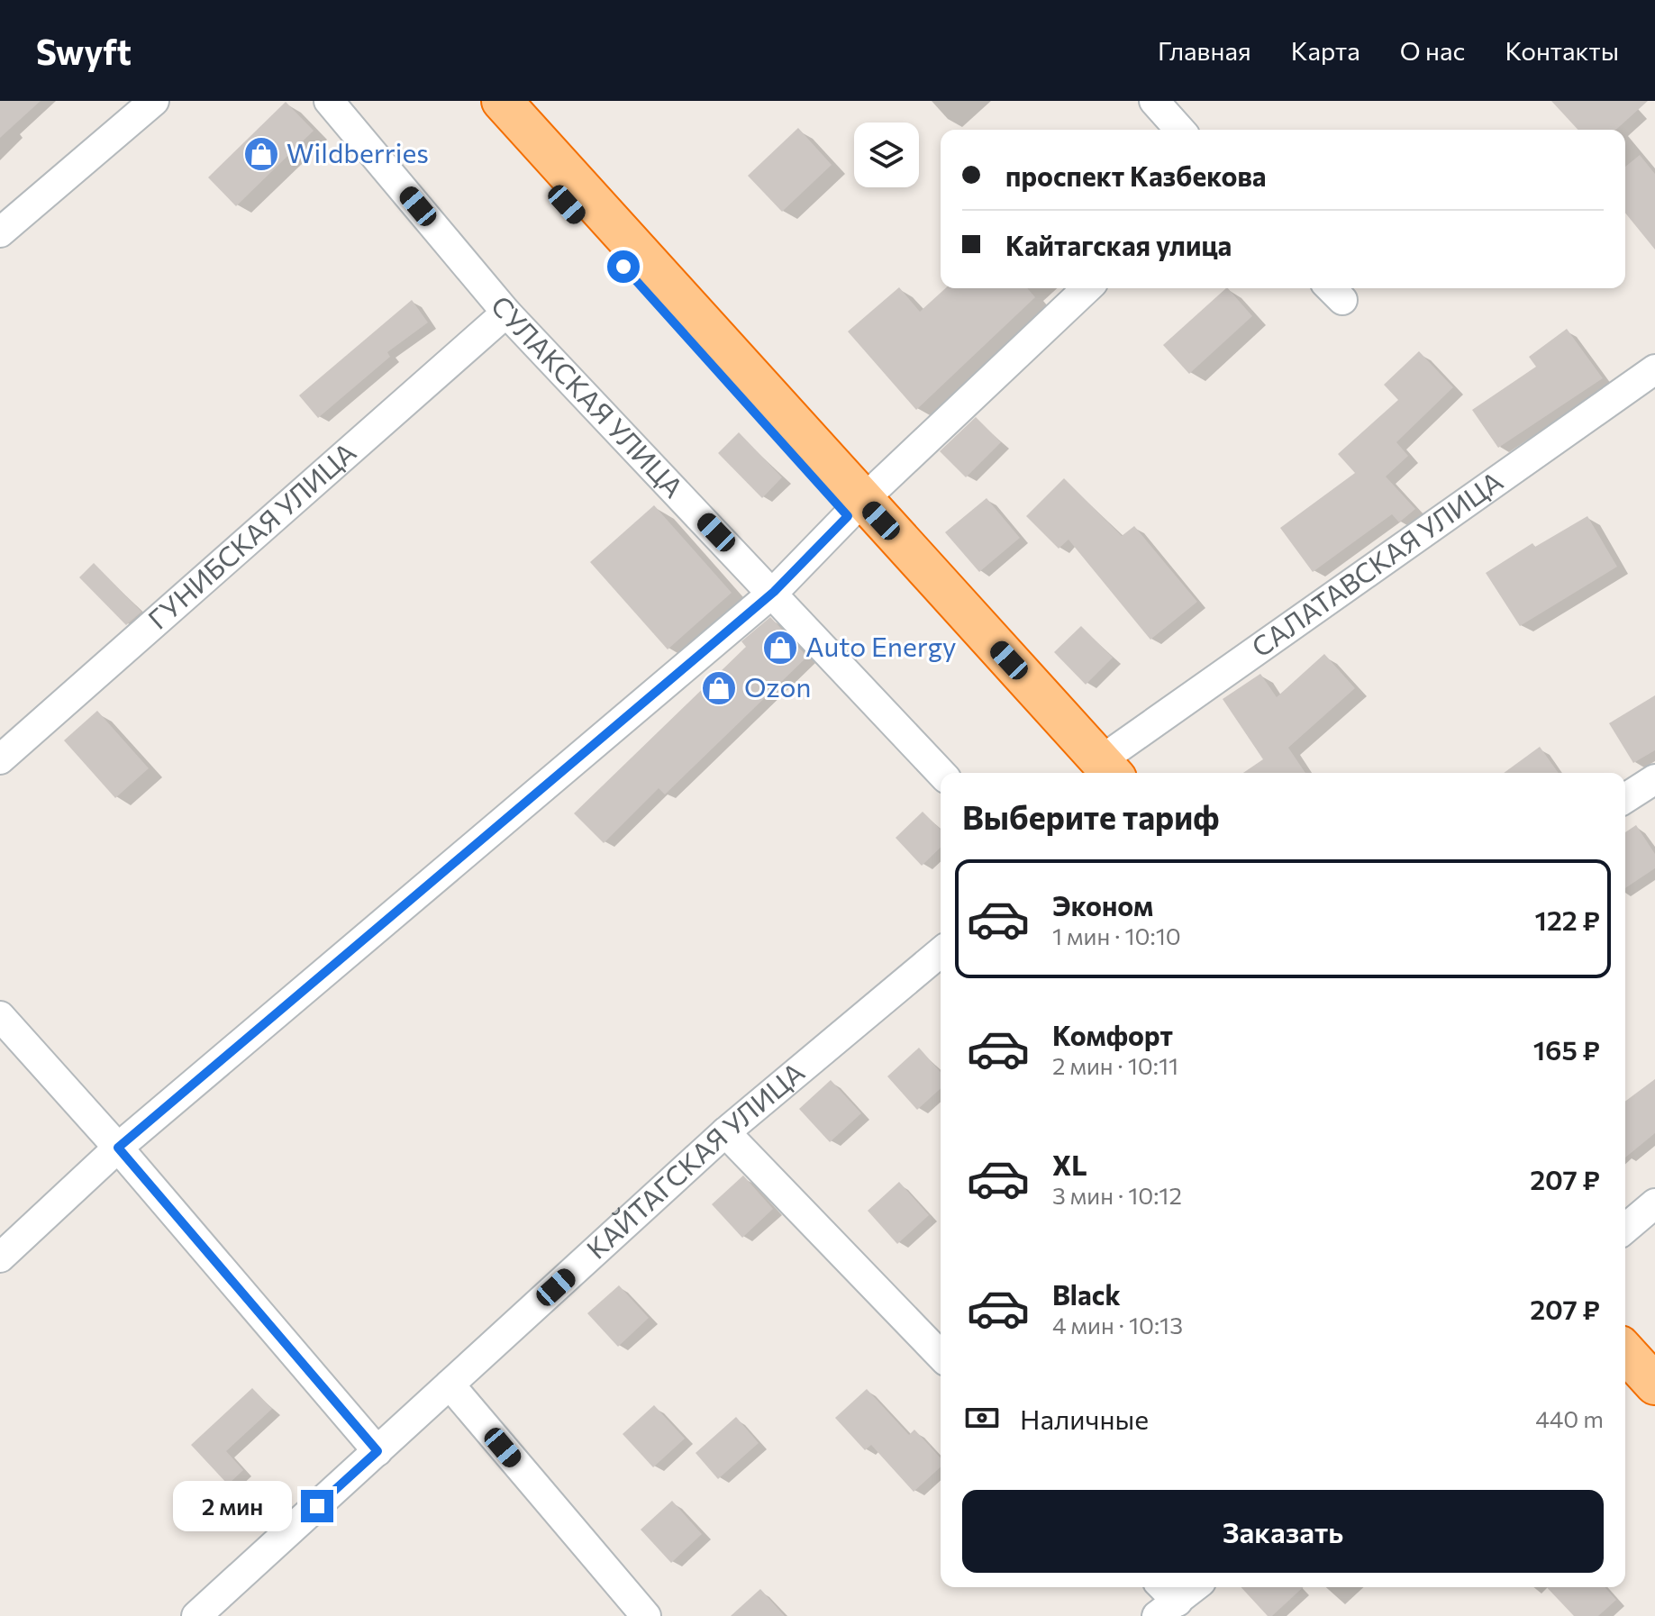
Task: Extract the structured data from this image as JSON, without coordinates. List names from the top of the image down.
{
  "streets": {
    "street": [
      "СУЛАКСКАЯ УЛИЦА",
      "ГУНИБСКАЯ УЛИЦА",
      "САЛАТАВСКАЯ УЛИЦА",
      "КАЙТАГСКАЯ УЛИЦА"
    ]
  },
  "crossings": [
    ["СУЛАКСКАЯ УЛИЦА", "ГУНИБСКАЯ УЛИЦА"]
  ],
  "places": {
    "shop": ["Wildberries", "Auto Energy", "Ozon"]
  },
  "page": {
    "header": "Swyft",
    "nav": [
      "Главная",
      "Карта",
      "О нас",
      "Контакты"
    ],
    "banner": ["проспект Казбекова", "Кайтагская улица"],
    "heading": "Выберите тариф",
    "list": [
      {
        "name": "Эконом",
        "note": "1 мин · 10:10",
        "value": "122 ₽"
      },
      {
        "name": "Комфорт",
        "note": "2 мин · 10:11",
        "value": "165 ₽"
      },
      {
        "name": "XL",
        "note": "3 мин · 10:12",
        "value": "207 ₽"
      },
      {
        "name": "Black",
        "note": "4 мин · 10:13",
        "value": "207 ₽"
      }
    ],
    "pay": ["Наличные", "440 m"],
    "buttons": "Заказать",
    "bubble": "2 мин"
  }
}
